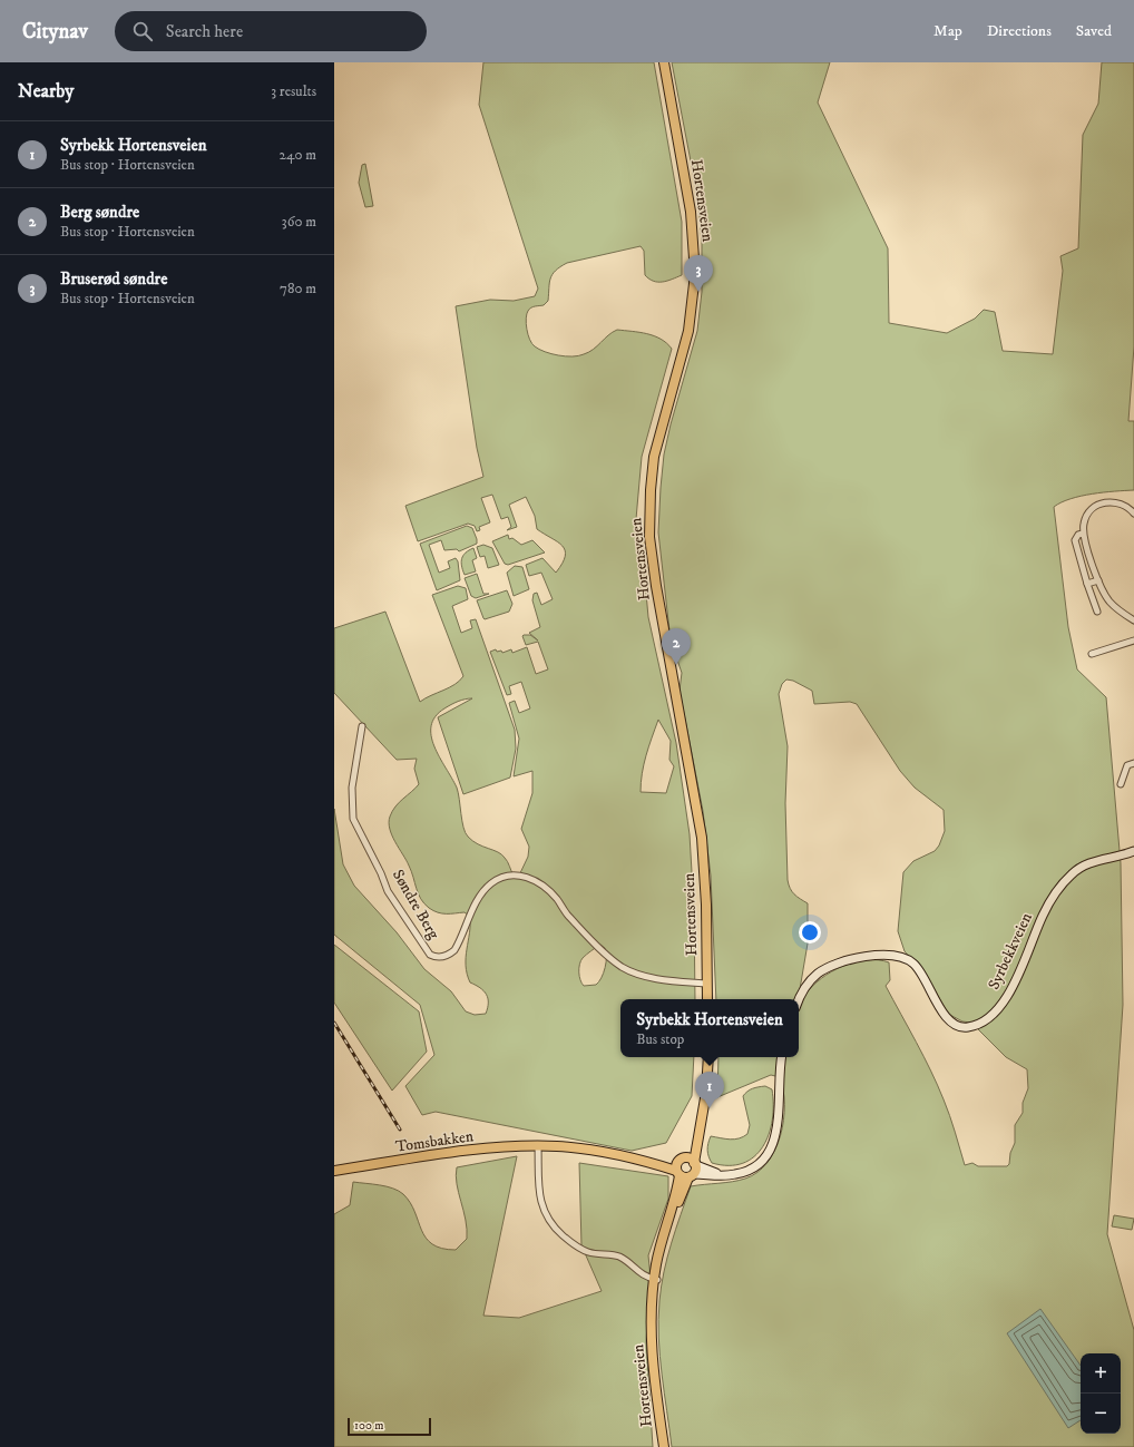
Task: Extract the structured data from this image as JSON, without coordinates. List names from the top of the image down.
{
  "streets": {
    "main road": ["Hortensveien", "Syrbekkveien", "Tomsbakken"],
    "street": ["Søndre Berg"]
  },
  "crossings": [
    ["Hortensveien", "Søndre Berg"],
    ["Hortensveien", "Tomsbakken"]
  ],
  "scale_bar": "100 m",
  "page": {
    "header": "Citynav",
    "search": "Search here",
    "nav": ["Map", "Directions", "Saved"],
    "heading": ["Nearby", "3 results"],
    "list": [
      {
        "mark": "1",
        "name": "Syrbekk Hortensveien",
        "note": "Bus stop · Hortensveien",
        "value": "240 m"
      },
      {
        "mark": "2",
        "name": "Berg søndre",
        "note": "Bus stop · Hortensveien",
        "value": "360 m"
      },
      {
        "mark": "3",
        "name": "Bruserød søndre",
        "note": "Bus stop · Hortensveien",
        "value": "780 m"
      }
    ],
    "pins": ["3", "2", "1"],
    "popup": ["Syrbekk Hortensveien", "Bus stop"],
    "map_buttons": ["+", "−"],
    "scale": "100 m"
  }
}
